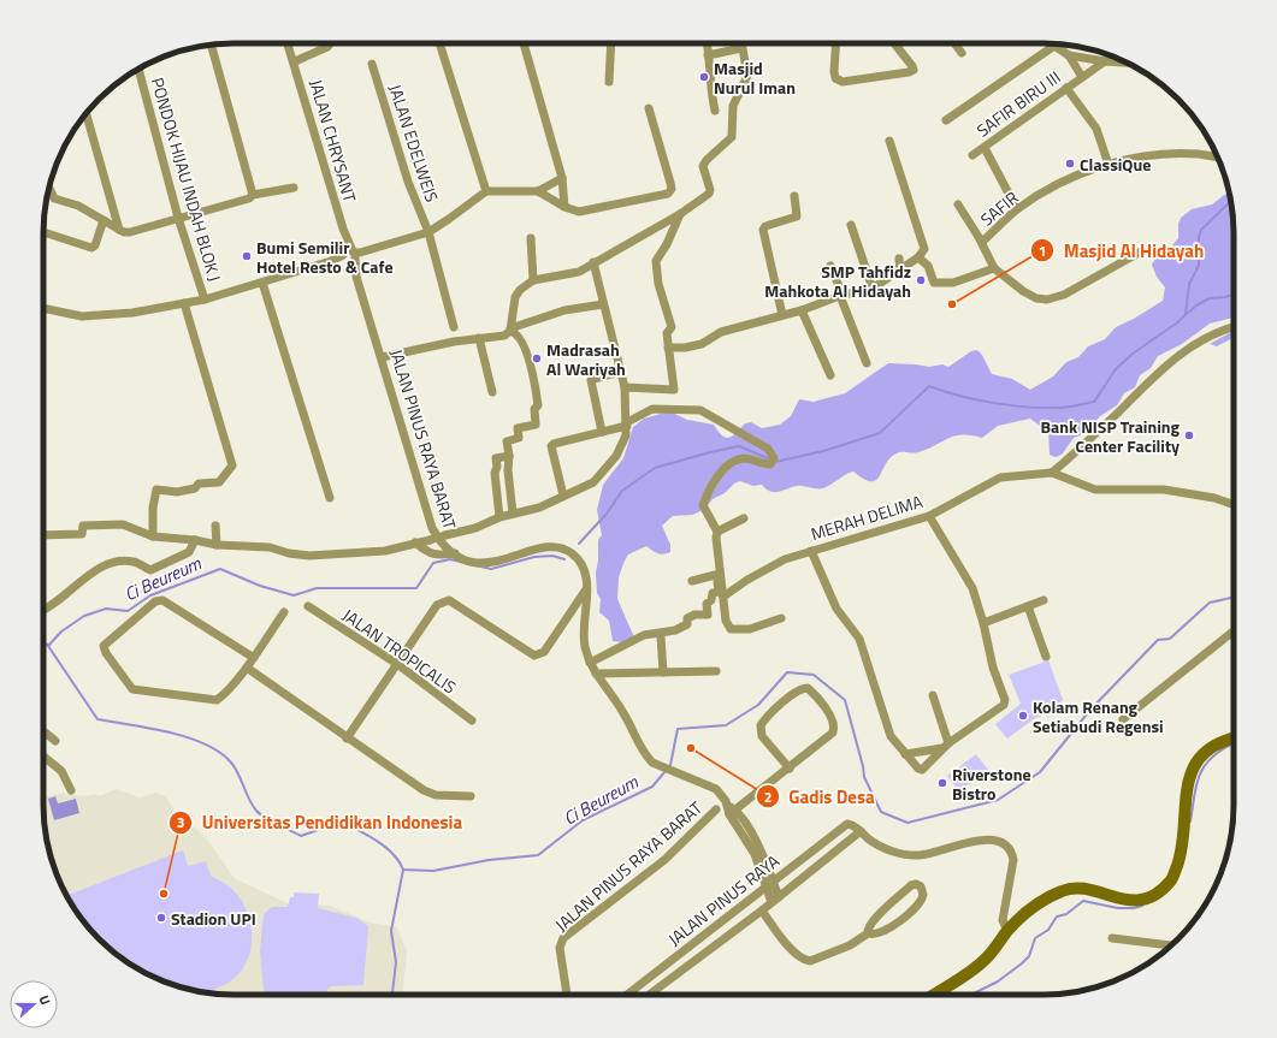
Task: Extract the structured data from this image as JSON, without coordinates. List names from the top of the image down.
{
  "streets": {
    "street": [
      "SAFIR BIRU III",
      "JALAN CHRYSANT",
      "JALAN EDELWEIS",
      "PONDOK HIJAU INDAH BLOK J",
      "SAFIR",
      "JALAN PINUS RAYA BARAT",
      "MERAH DELIMA",
      "JALAN TROPICALIS",
      "JALAN PINUS RAYA"
    ]
  },
  "crossings": [
    ["JALAN CHRYSANT", "JALAN PINUS RAYA BARAT"],
    ["JALAN PINUS RAYA BARAT", "JALAN PINUS RAYA"]
  ],
  "water": ["Ci Beureum"],
  "places": [
    "Masjid Nurul Iman",
    "ClassiQue",
    "Bumi Semilir Hotel Resto & Cafe",
    "SMP Tahfidz Mahkota Al Hidayah",
    "Masjid Al Hidayah",
    "Madrasah Al Wariyah",
    "Bank NISP Training Center Facility",
    "Kolam Renang Setiabudi Regensi",
    "Gadis Desa",
    "Riverstone Bistro",
    "Universitas Pendidikan Indonesia",
    "Stadion UPI"
  ],
  "north": "right"
}
